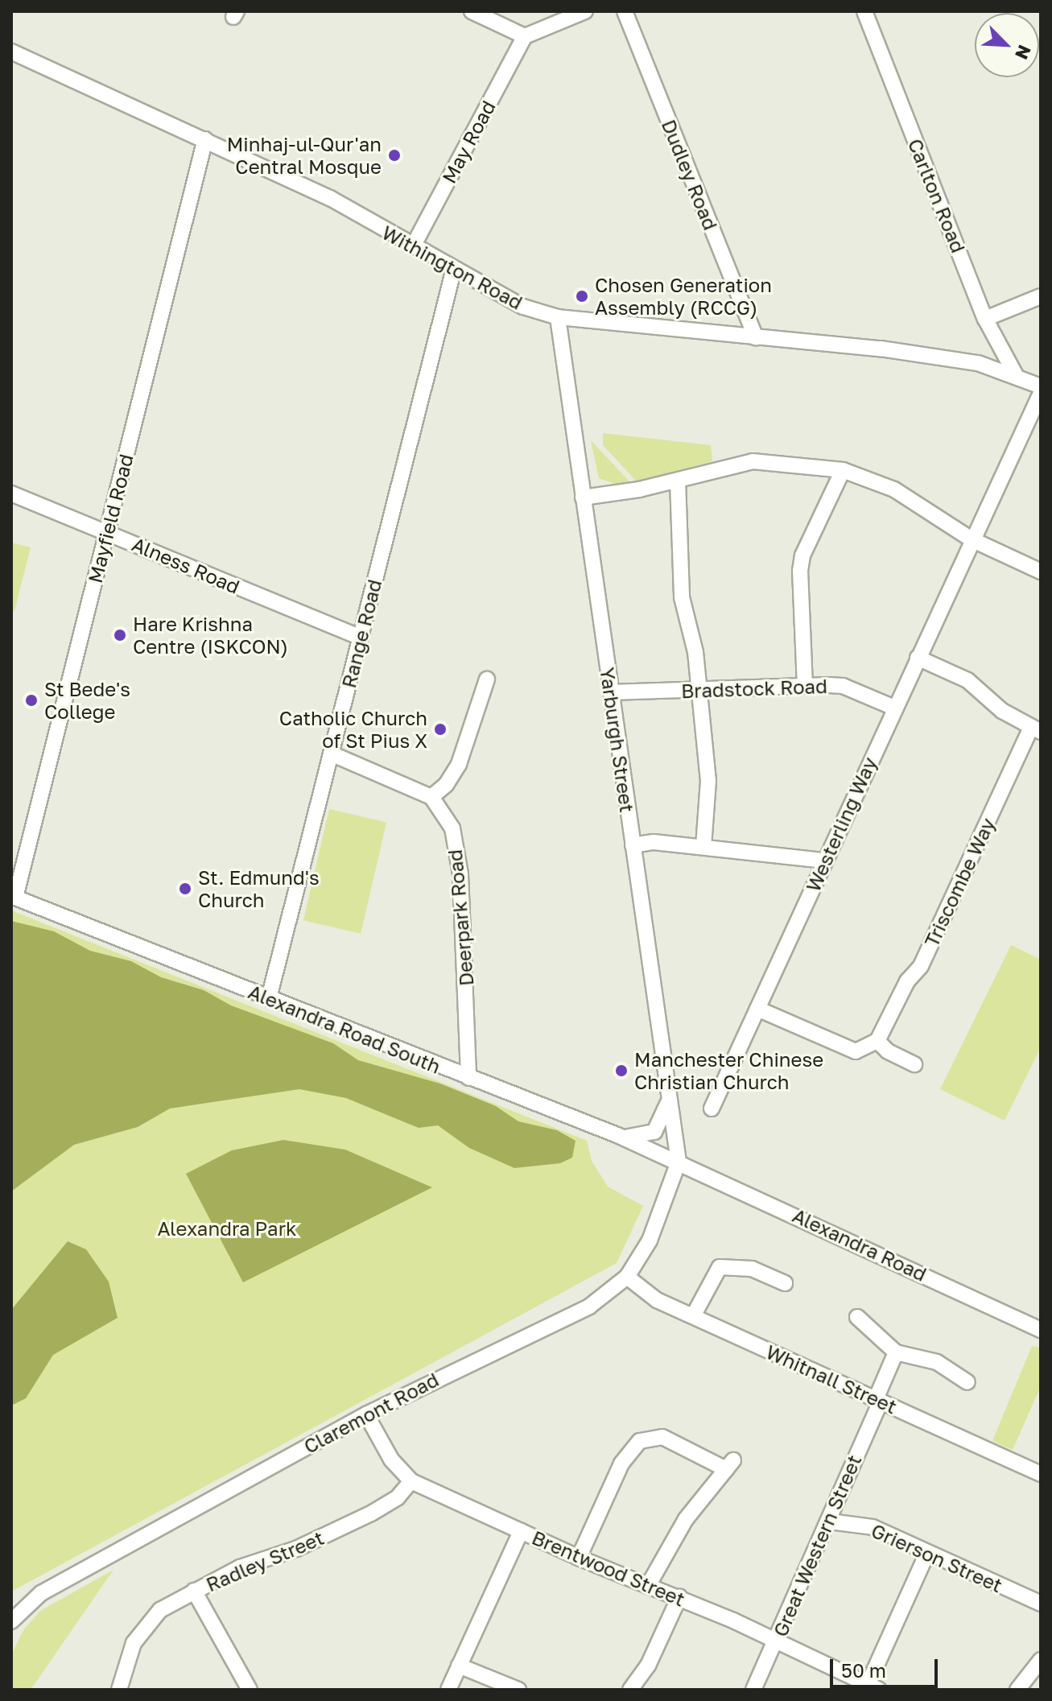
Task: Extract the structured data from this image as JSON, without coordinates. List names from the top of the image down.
{
  "streets": {
    "street": [
      "May Road",
      "Dudley Road",
      "Carlton Road",
      "Withington Road",
      "Mayfield Road",
      "Alness Road",
      "Range Road",
      "Bradstock Road",
      "Yarburgh Street",
      "Westerling Way",
      "Triscombe Way",
      "Deerpark Road",
      "Alexandra Road South",
      "Alexandra Road",
      "Whitnall Street",
      "Claremont Road",
      "Great Western Street",
      "Grierson Street",
      "Radley Street",
      "Brentwood Street"
    ]
  },
  "crossings": [
    ["May Road", "Withington Road"],
    ["Dudley Road", "Withington Road"],
    ["Carlton Road", "Withington Road"],
    ["Withington Road", "Mayfield Road"],
    ["Withington Road", "Range Road"],
    ["Withington Road", "Yarburgh Street"],
    ["Mayfield Road", "Alness Road"],
    ["Mayfield Road", "Alexandra Road South"],
    ["Alness Road", "Range Road"],
    ["Range Road", "Alexandra Road South"],
    ["Bradstock Road", "Yarburgh Street"],
    ["Bradstock Road", "Westerling Way"],
    ["Yarburgh Street", "Alexandra Road South"],
    ["Yarburgh Street", "Alexandra Road"],
    ["Yarburgh Street", "Claremont Road"],
    ["Deerpark Road", "Alexandra Road South"],
    ["Alexandra Road South", "Alexandra Road"],
    ["Alexandra Road South", "Claremont Road"],
    ["Alexandra Road", "Claremont Road"],
    ["Whitnall Street", "Claremont Road"],
    ["Whitnall Street", "Great Western Street"],
    ["Claremont Road", "Brentwood Street"],
    ["Great Western Street", "Grierson Street"],
    ["Great Western Street", "Brentwood Street"],
    ["Radley Street", "Brentwood Street"]
  ],
  "parks": ["Alexandra Park"],
  "places": [
    "Minhaj-ul-Qur'an Central Mosque",
    "Chosen Generation Assembly (RCCG)",
    "Hare Krishna Centre (ISKCON)",
    "St Bede's College",
    "Catholic Church of St Pius X",
    "St. Edmund's Church",
    "Manchester Chinese Christian Church"
  ],
  "scale_bar": "50 m",
  "north": "bottom right"
}
